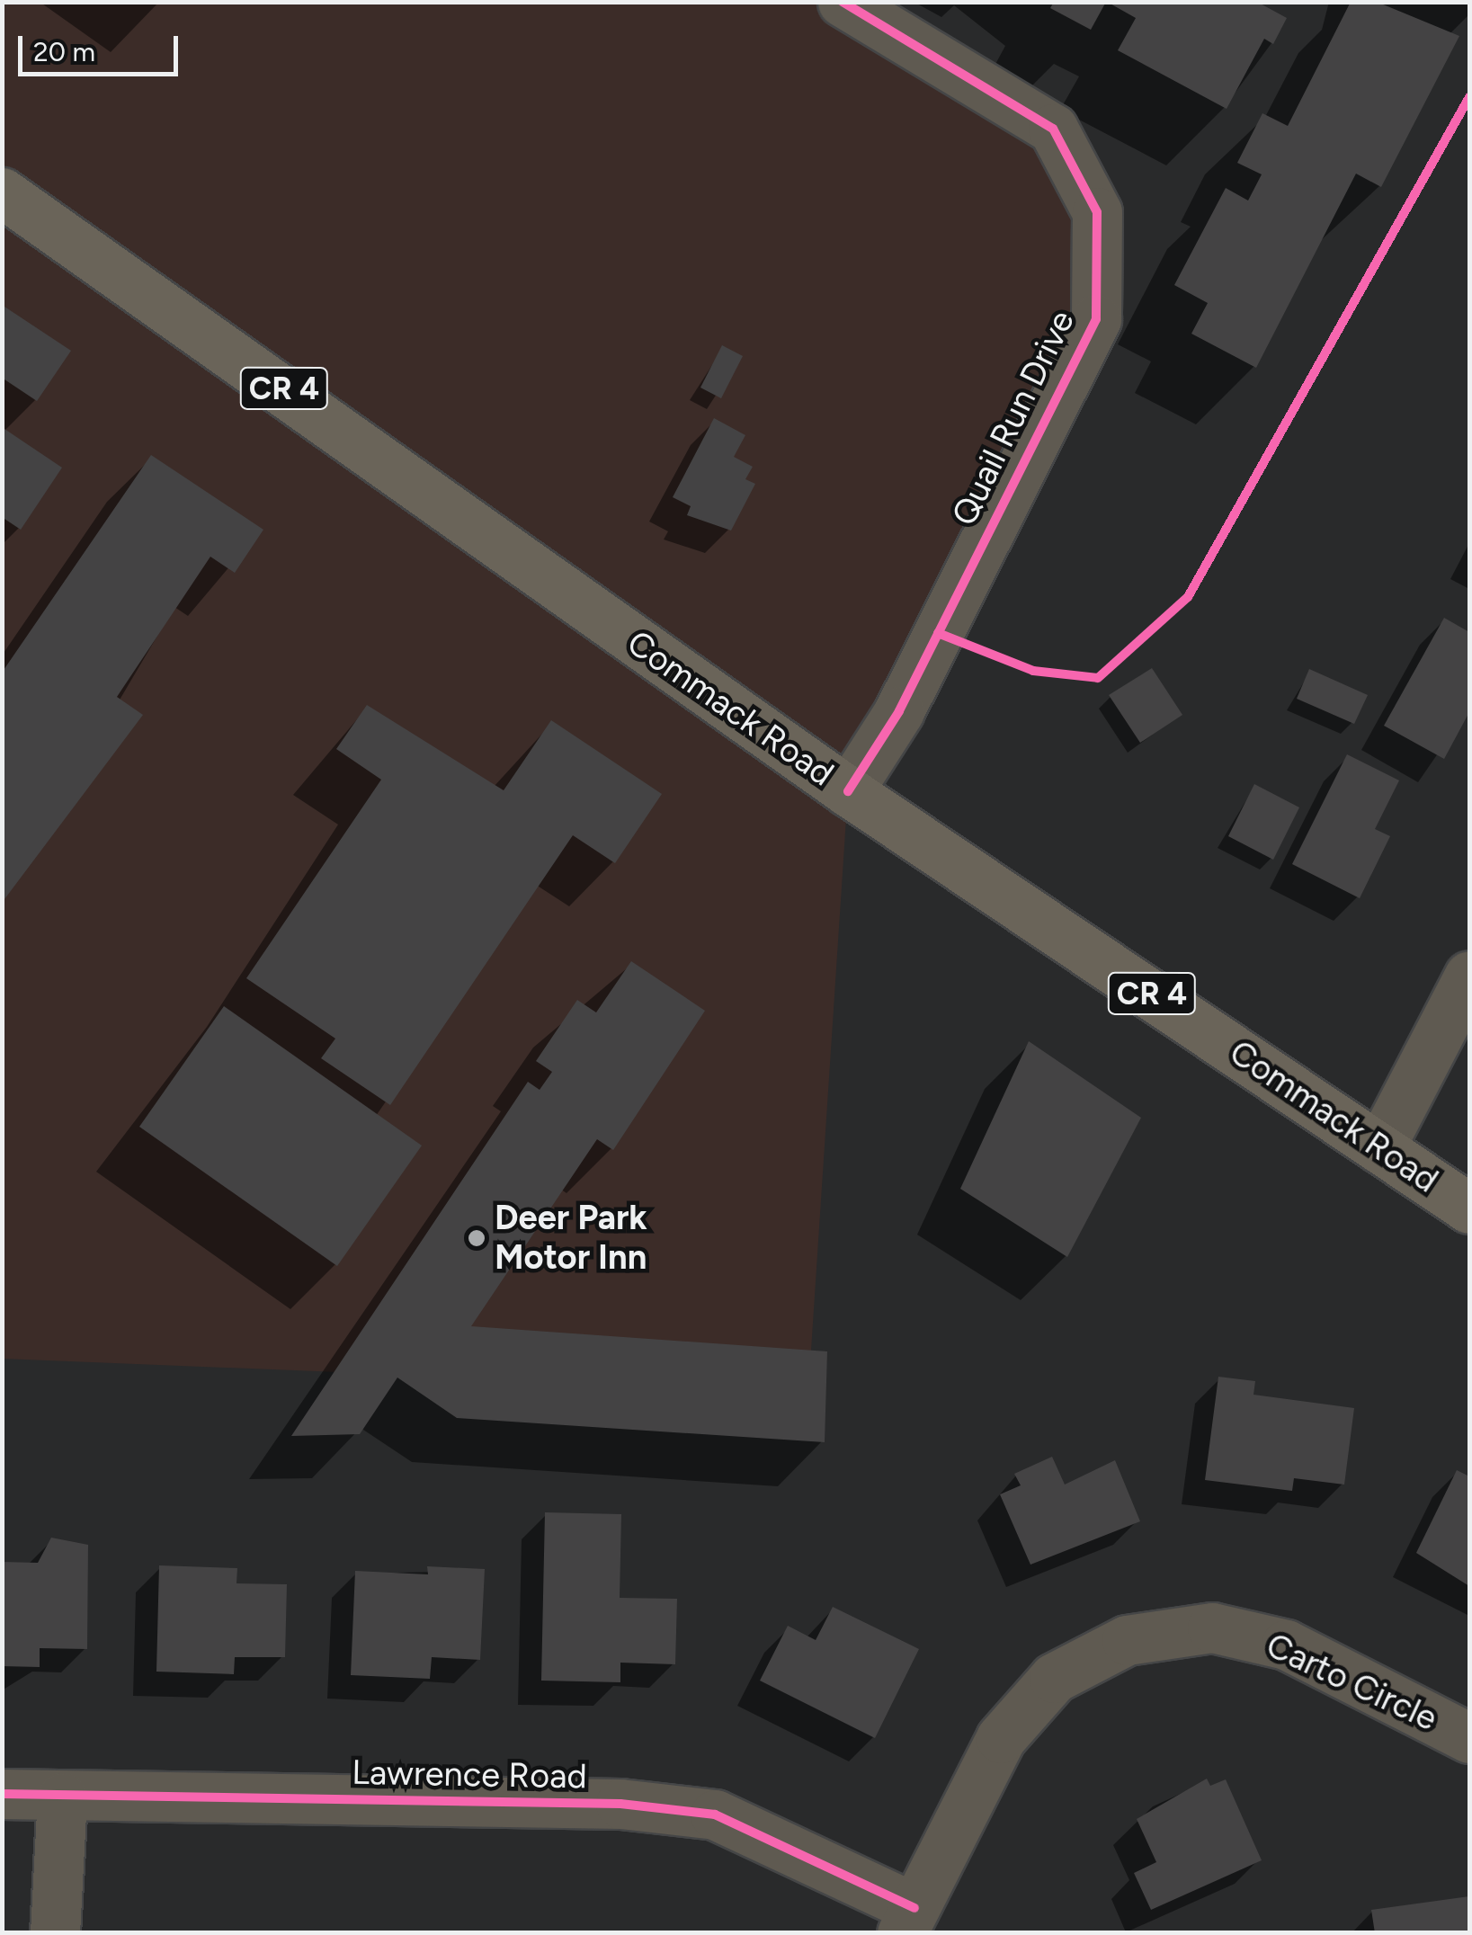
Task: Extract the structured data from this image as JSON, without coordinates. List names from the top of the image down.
{
  "streets": {
    "main road": ["CR 4", "Commack Road"],
    "street": ["Quail Run Drive", "Carto Circle", "Lawrence Road"]
  },
  "crossings": [
    ["Quail Run Drive", "Commack Road"],
    ["Carto Circle", "Lawrence Road"]
  ],
  "places": ["Deer Park Motor Inn"],
  "scale_bar": "20 m"
}
